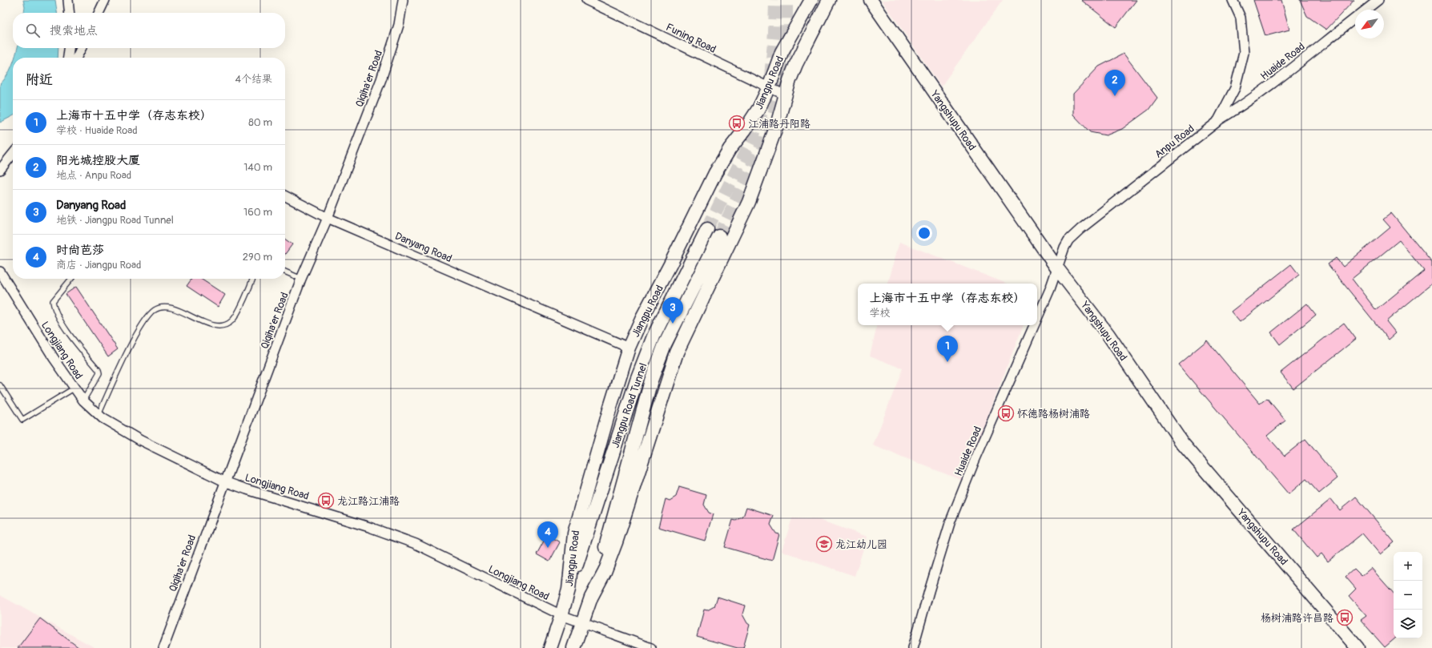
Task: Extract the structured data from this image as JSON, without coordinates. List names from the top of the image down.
{
  "streets": {
    "main road": ["Jiangpu Road", "Yangshupu Road", "Jiangpu Road Tunnel"],
    "street": [
      "Funing Road",
      "Huaide Road",
      "Qiqiha'er Road",
      "Anpu Road",
      "Danyang Road",
      "Longjiang Road"
    ]
  },
  "crossings": [
    ["Funing Road", "Jiangpu Road"],
    ["Huaide Road", "Yangshupu Road"],
    ["Huaide Road", "Anpu Road"],
    ["Qiqiha'er Road", "Danyang Road"],
    ["Qiqiha'er Road", "Longjiang Road"],
    ["Jiangpu Road", "Danyang Road"],
    ["Jiangpu Road", "Longjiang Road"],
    ["Jiangpu Road", "Jiangpu Road Tunnel"],
    ["Yangshupu Road", "Anpu Road"]
  ],
  "places": {
    "bus stop": [
      "江浦路丹阳路",
      "怀德路杨树浦路",
      "龙江路江浦路",
      "杨树浦路许昌路"
    ],
    "school or university": ["龙江幼儿园"]
  },
  "north": "bottom left",
  "page": {
    "search": "搜索地点",
    "heading": ["附近", "4个结果"],
    "pins": [
      "2",
      "3",
      "1",
      "4"
    ],
    "list": [
      {
        "mark": "1",
        "name": "上海市十五中学（存志东校）",
        "note": "学校 · Huaide Road",
        "value": "80 m"
      },
      {
        "mark": "2",
        "name": "阳光城控股大厦",
        "note": "地点 · Anpu Road",
        "value": "140 m"
      },
      {
        "mark": "3",
        "name": "Danyang Road",
        "note": "地铁 · Jiangpu Road Tunnel",
        "value": "160 m"
      },
      {
        "mark": "4",
        "name": "时尚芭莎",
        "note": "商店 · Jiangpu Road",
        "value": "290 m"
      }
    ],
    "popup": ["上海市十五中学（存志东校）", "学校"],
    "map_buttons": ["+", "−"]
  }
}
